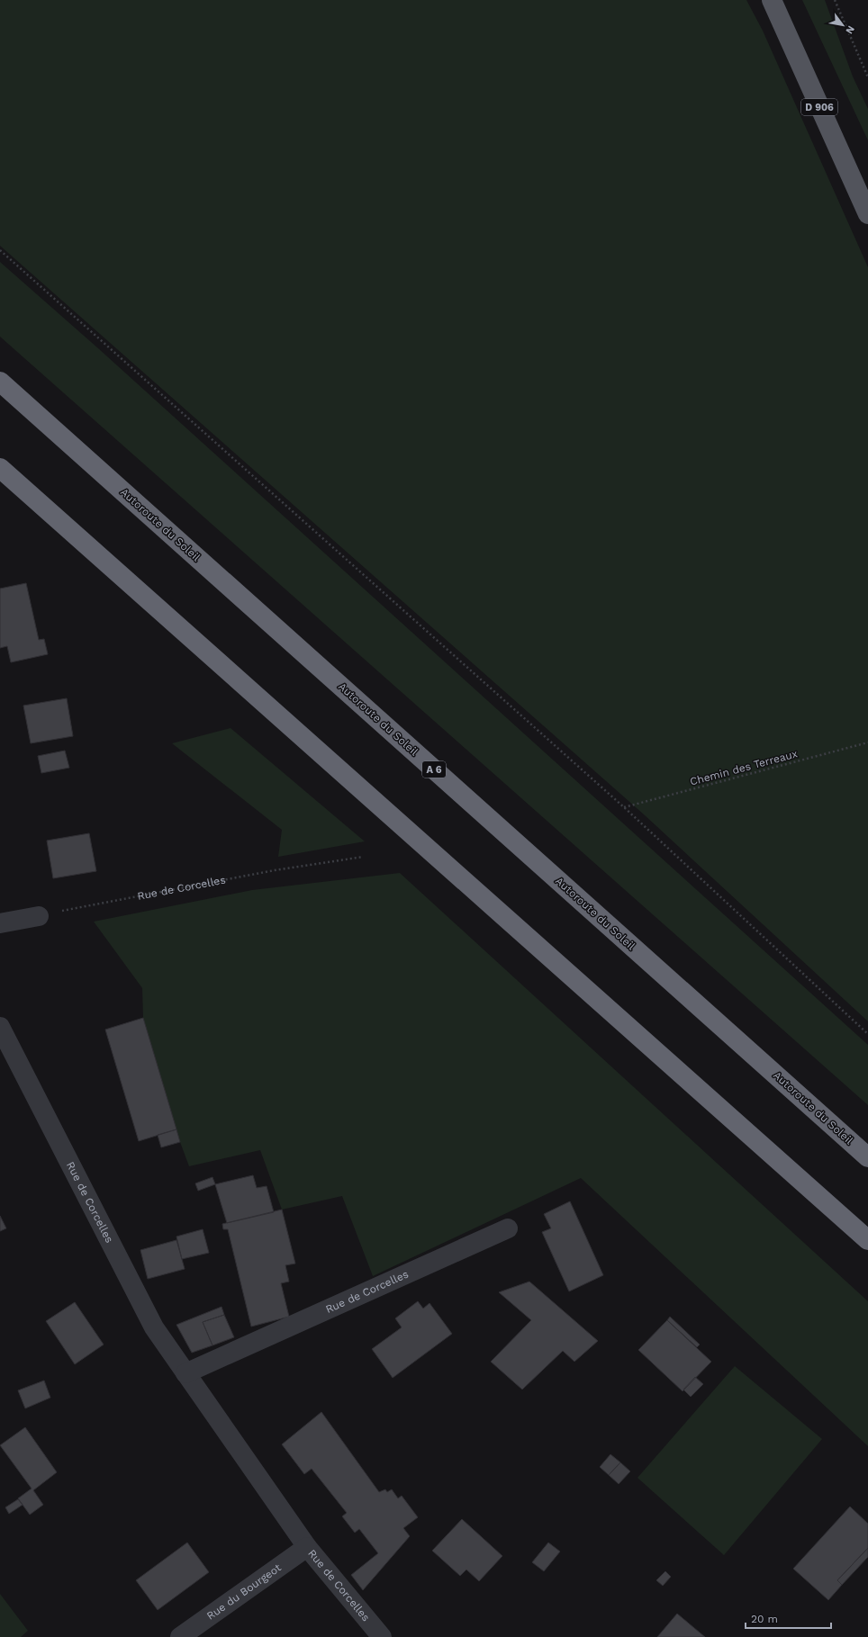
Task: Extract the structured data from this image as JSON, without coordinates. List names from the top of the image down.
{
  "streets": {
    "highway": ["Autoroute du Soleil", "A 6"],
    "main road": ["D 906"],
    "street": ["Rue de Corcelles", "Rue du Bourgeot"],
    "path": ["Chemin des Terreaux"]
  },
  "crossings": [
    ["Rue de Corcelles", "Rue du Bourgeot"]
  ],
  "scale_bar": "20 m",
  "north": "bottom right"
}
